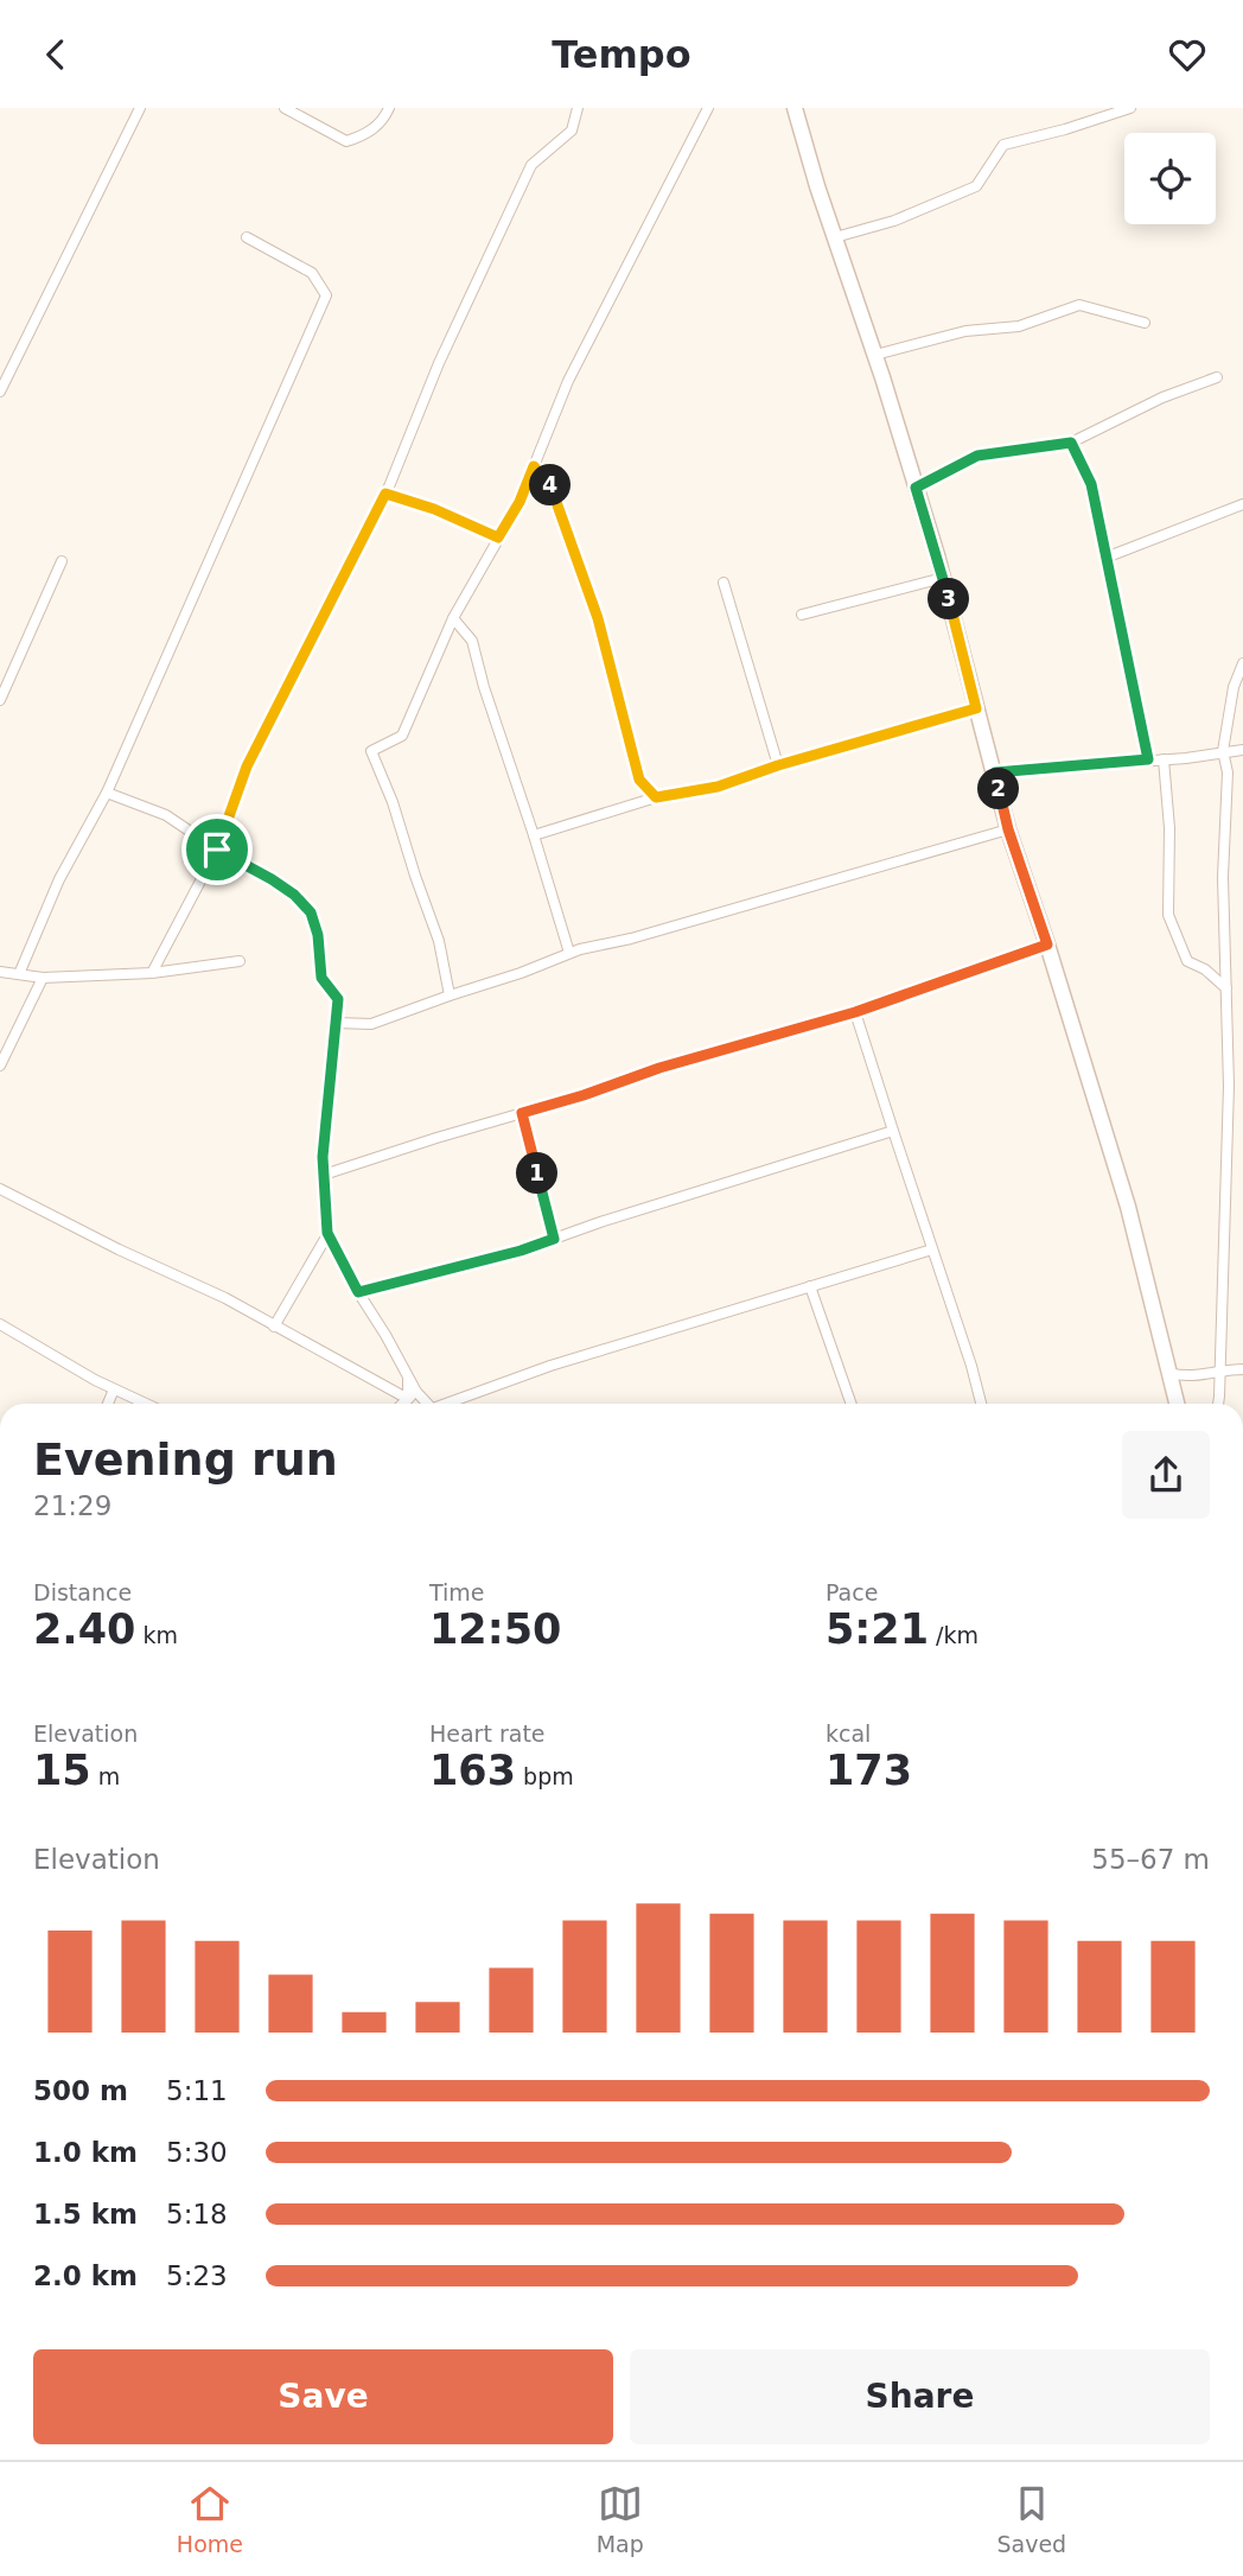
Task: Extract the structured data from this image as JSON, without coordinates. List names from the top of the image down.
{
  "page": {
    "header": "Tempo",
    "pins": [
      "4",
      "3",
      "2",
      "1"
    ],
    "heading": ["Evening run", "21:29"],
    "stats": [
      ["Distance", "2.40 km"],
      ["Time", "12:50"],
      ["Pace", "5:21 /km"],
      ["Elevation", "15 m"],
      ["Heart rate", "163 bpm"],
      ["kcal", "173"]
    ],
    "chart": ["Elevation", "55–67 m"],
    "list": [
      {
        "name": "500 m",
        "note": "5:11"
      },
      {
        "name": "1.0 km",
        "note": "5:30"
      },
      {
        "name": "1.5 km",
        "note": "5:18"
      },
      {
        "name": "2.0 km",
        "note": "5:23"
      }
    ],
    "buttons": ["Save", "Share"],
    "tabs": ["Home", "Map", "Saved"]
  }
}
